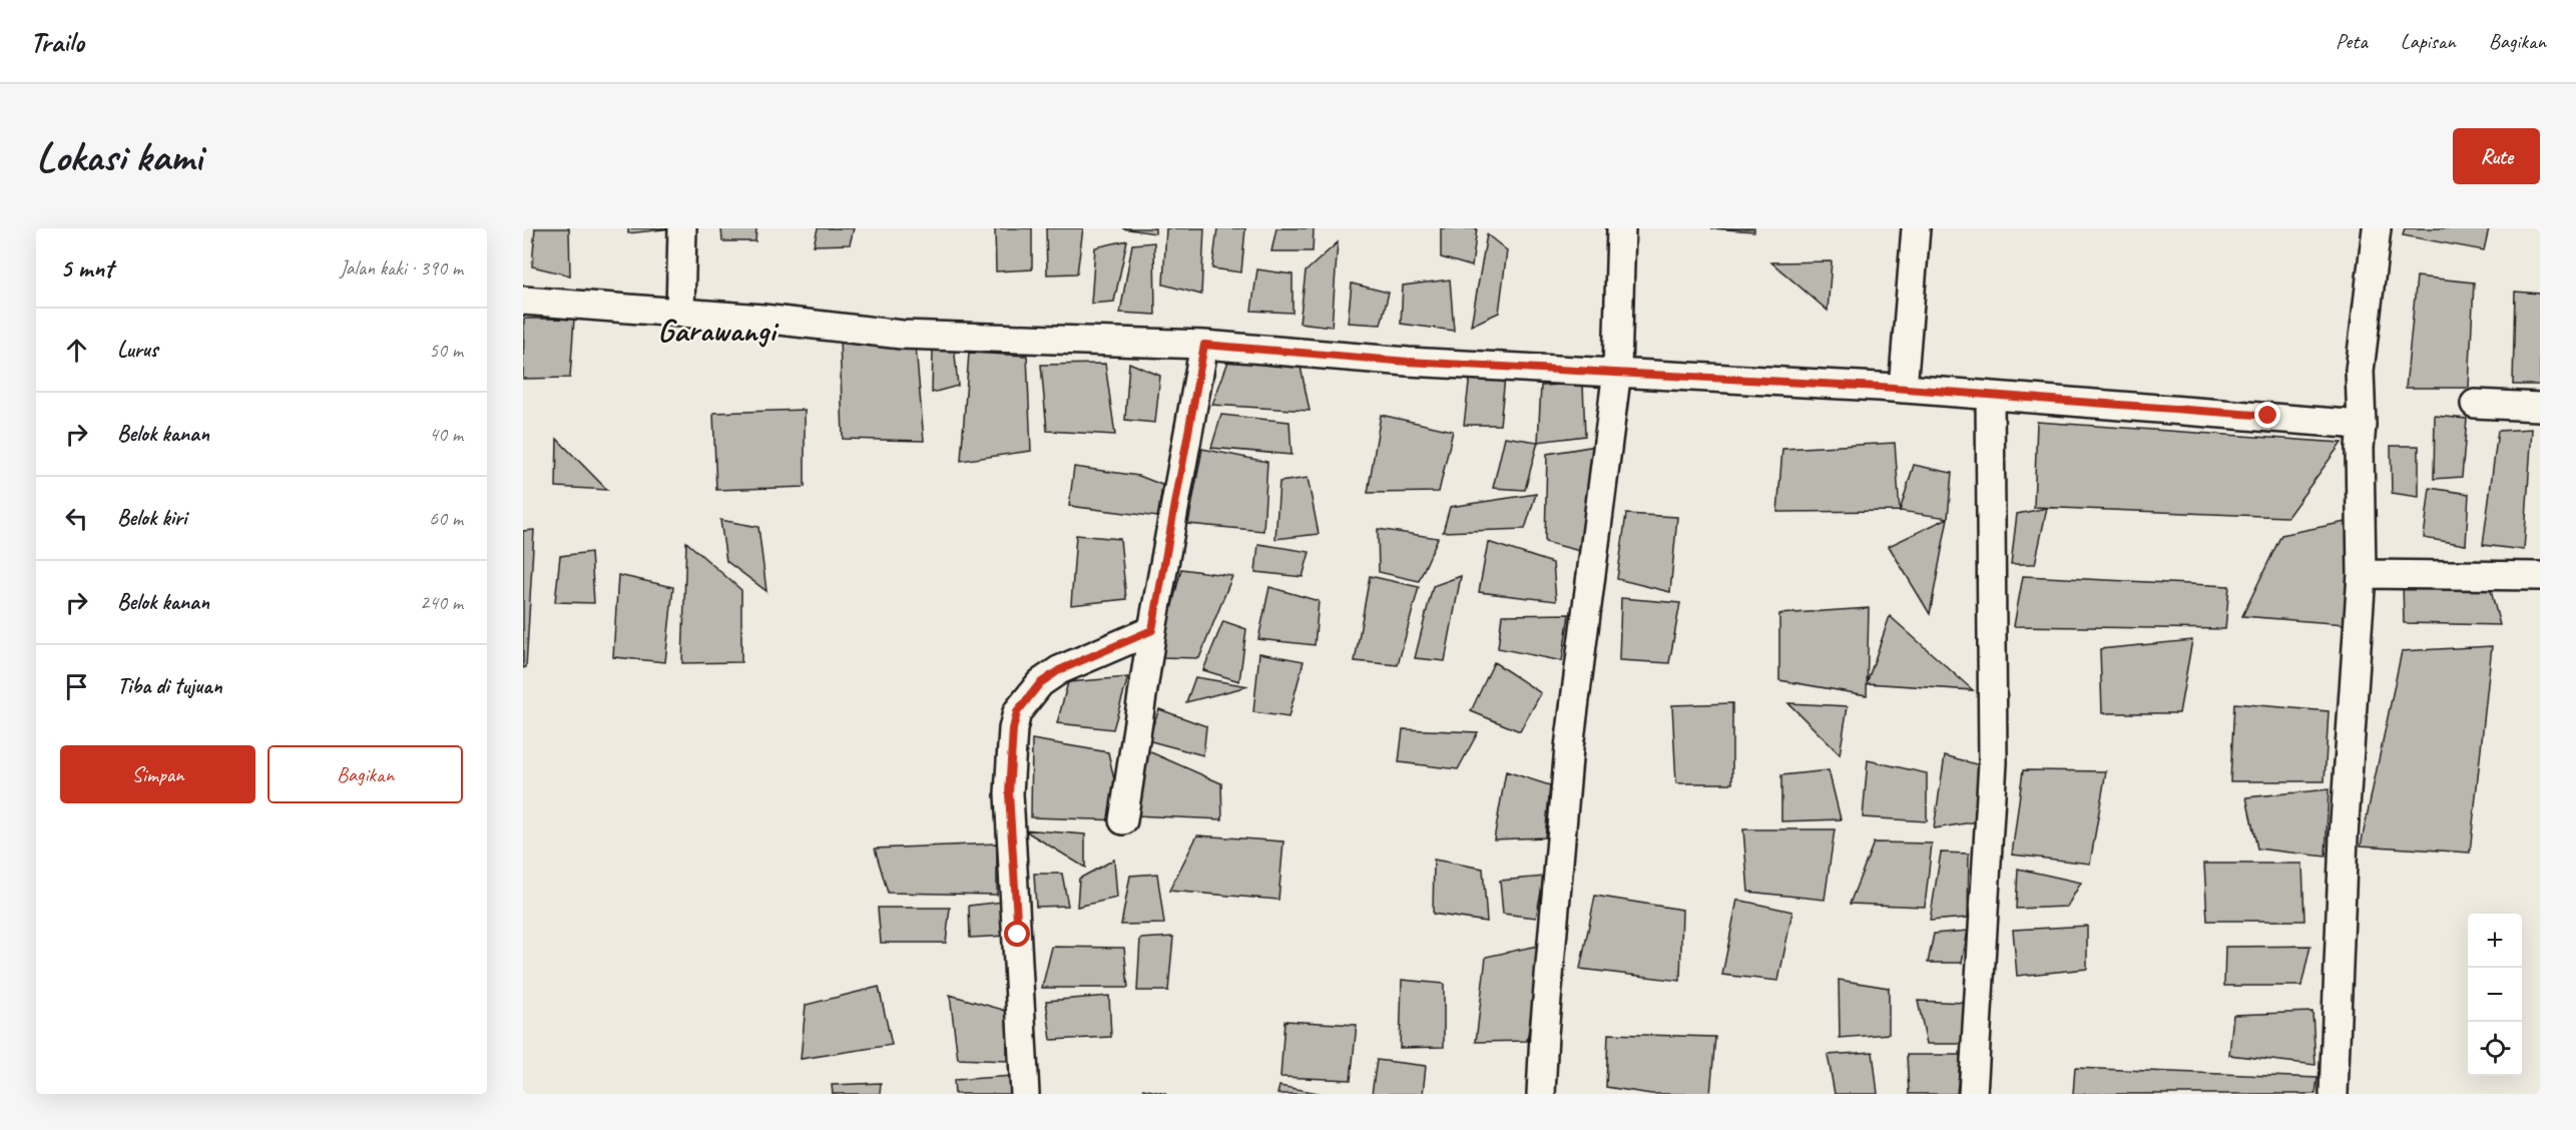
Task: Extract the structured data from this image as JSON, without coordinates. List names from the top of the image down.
{
  "districts": ["Garawangi"],
  "page": {
    "header": "Trailo",
    "nav": ["Peta", "Lapisan", "Bagikan"],
    "buttons": [
      "Rute",
      ["Simpan", "Bagikan"]
    ],
    "title": "Lokasi kami",
    "heading": ["5 mnt", "Jalan kaki · 390 m"],
    "list": [
      ["Lurus", "50 m"],
      ["Belok kanan", "40 m"],
      ["Belok kiri", "60 m"],
      ["Belok kanan", "240 m"],
      "Tiba di tujuan"
    ],
    "map_buttons": ["+", "−"]
  }
}
